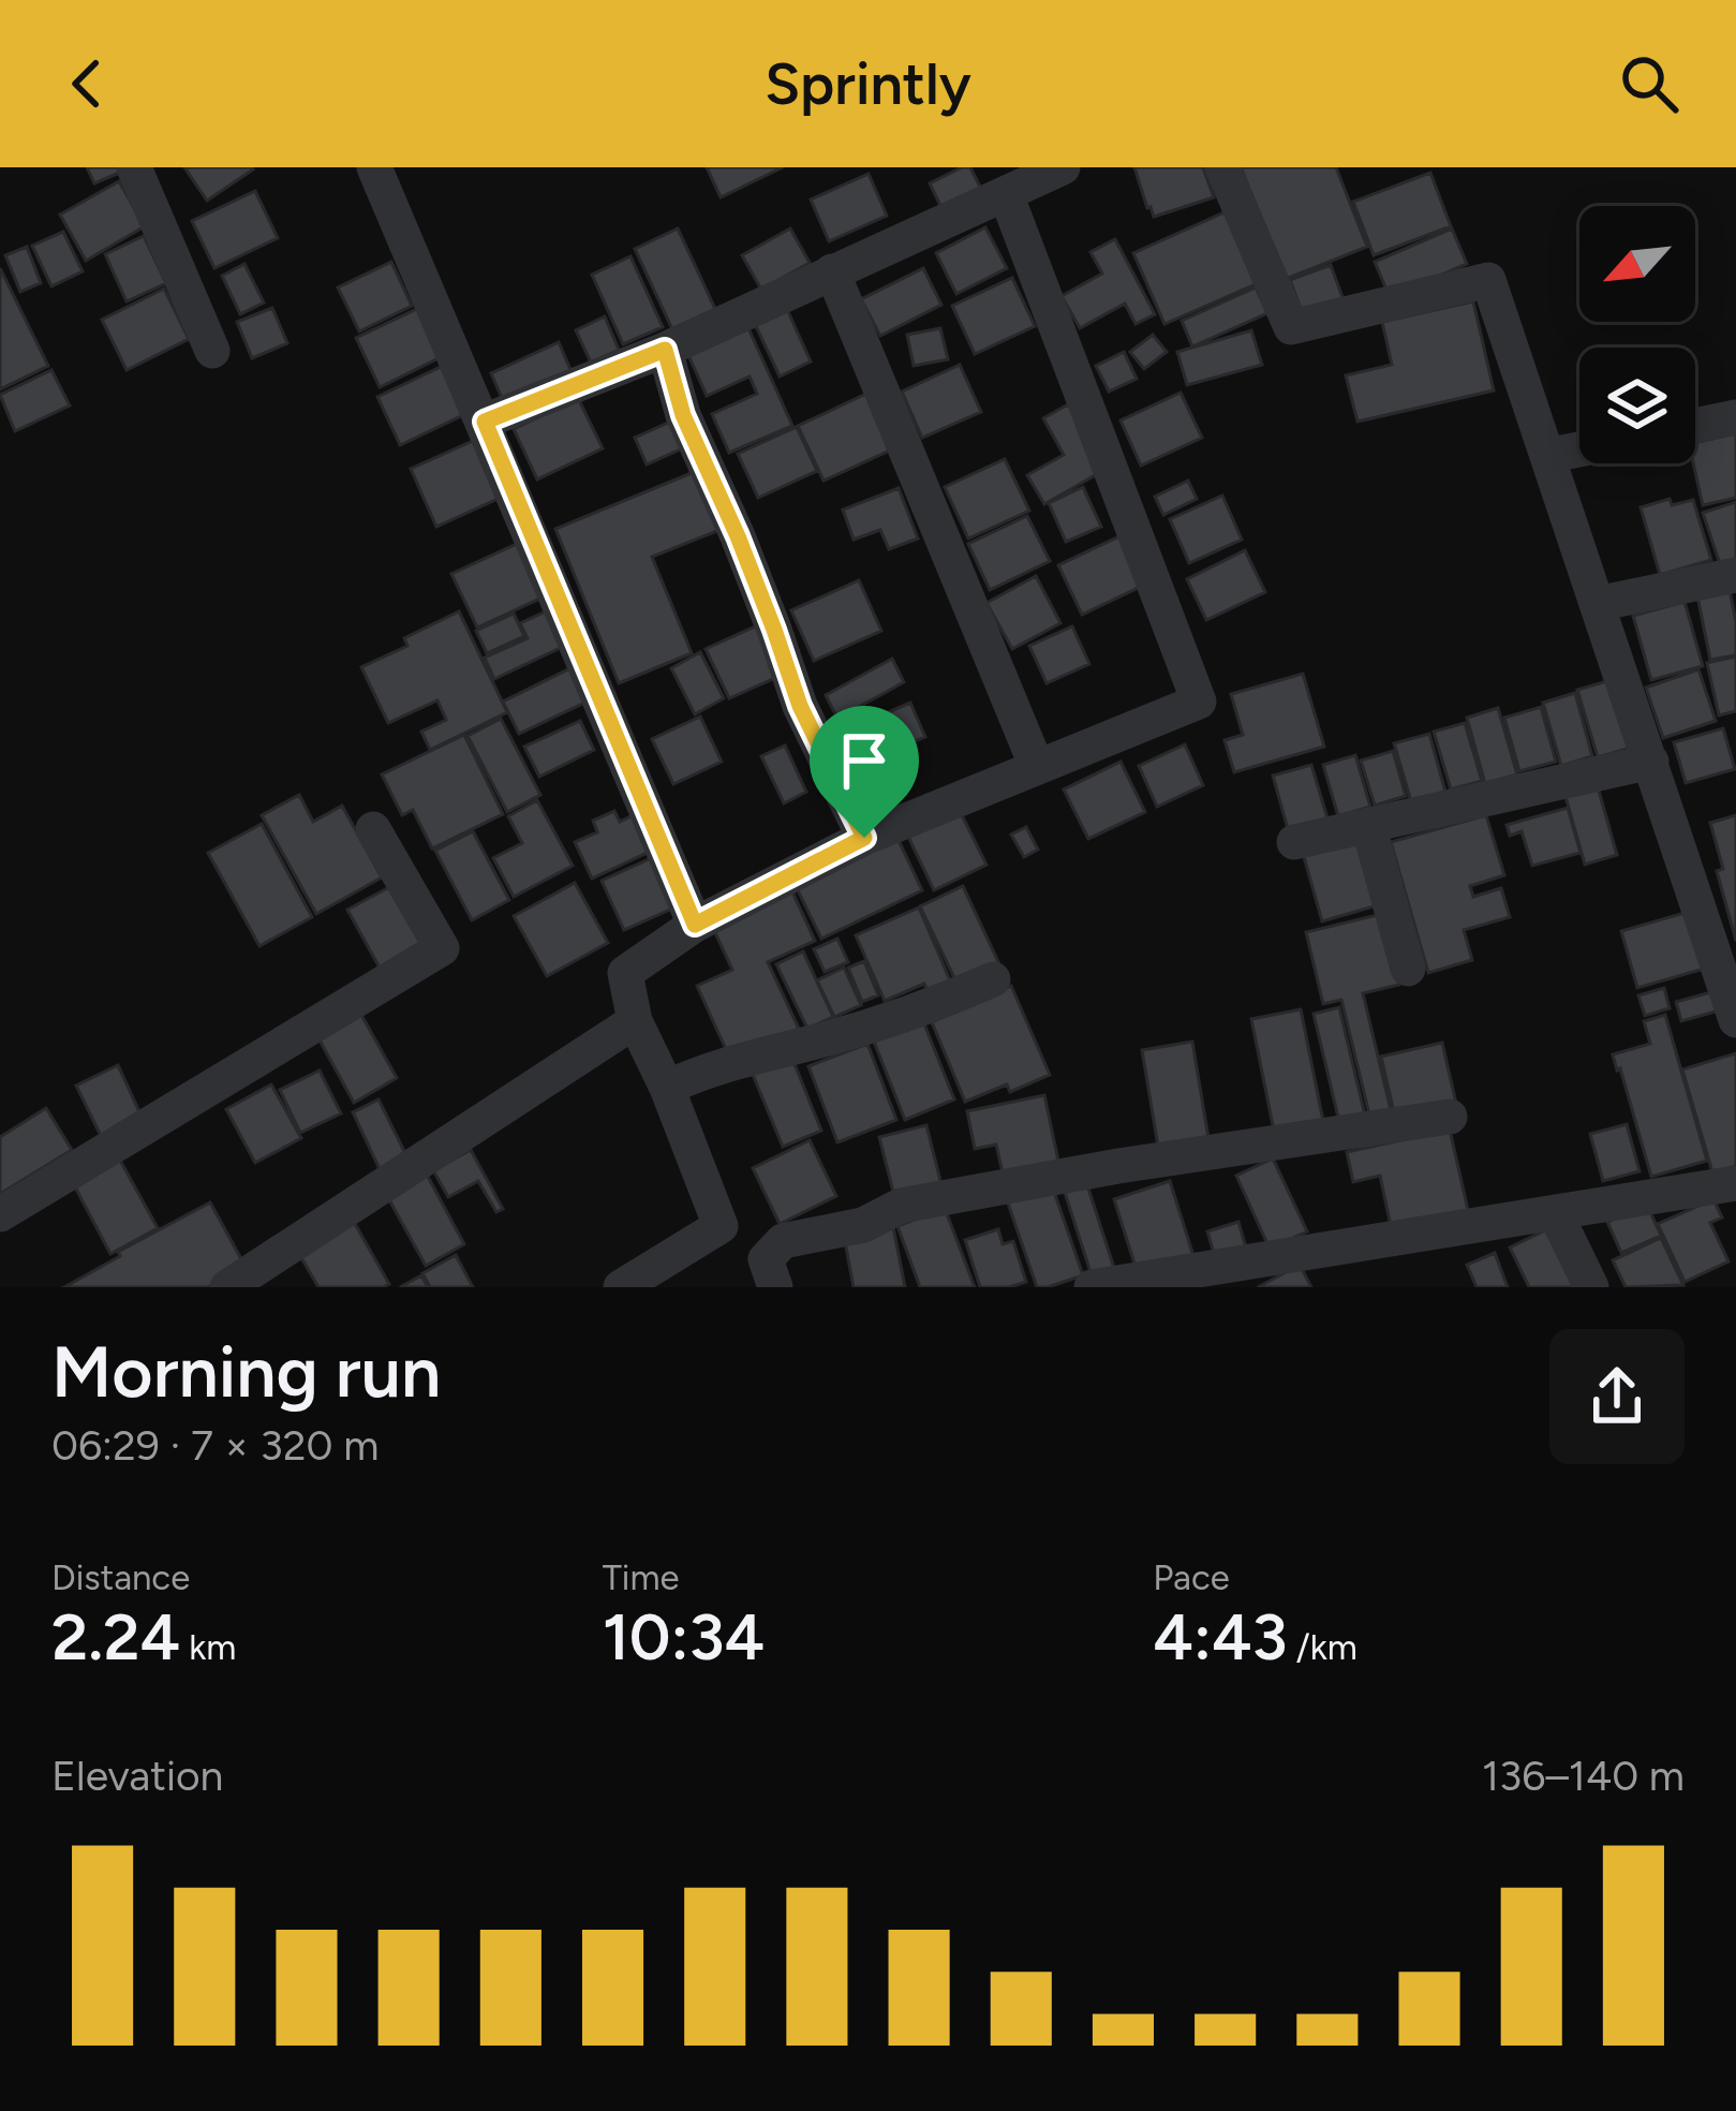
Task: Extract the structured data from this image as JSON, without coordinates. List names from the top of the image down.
{
  "north": "bottom left",
  "page": {
    "header": "Sprintly",
    "heading": ["Morning run", "06:29 · 7 × 320 m"],
    "stats": [
      ["Distance", "2.24 km"],
      ["Time", "10:34"],
      ["Pace", "4:43 /km"]
    ],
    "chart": ["Elevation", "136–140 m"]
  }
}
